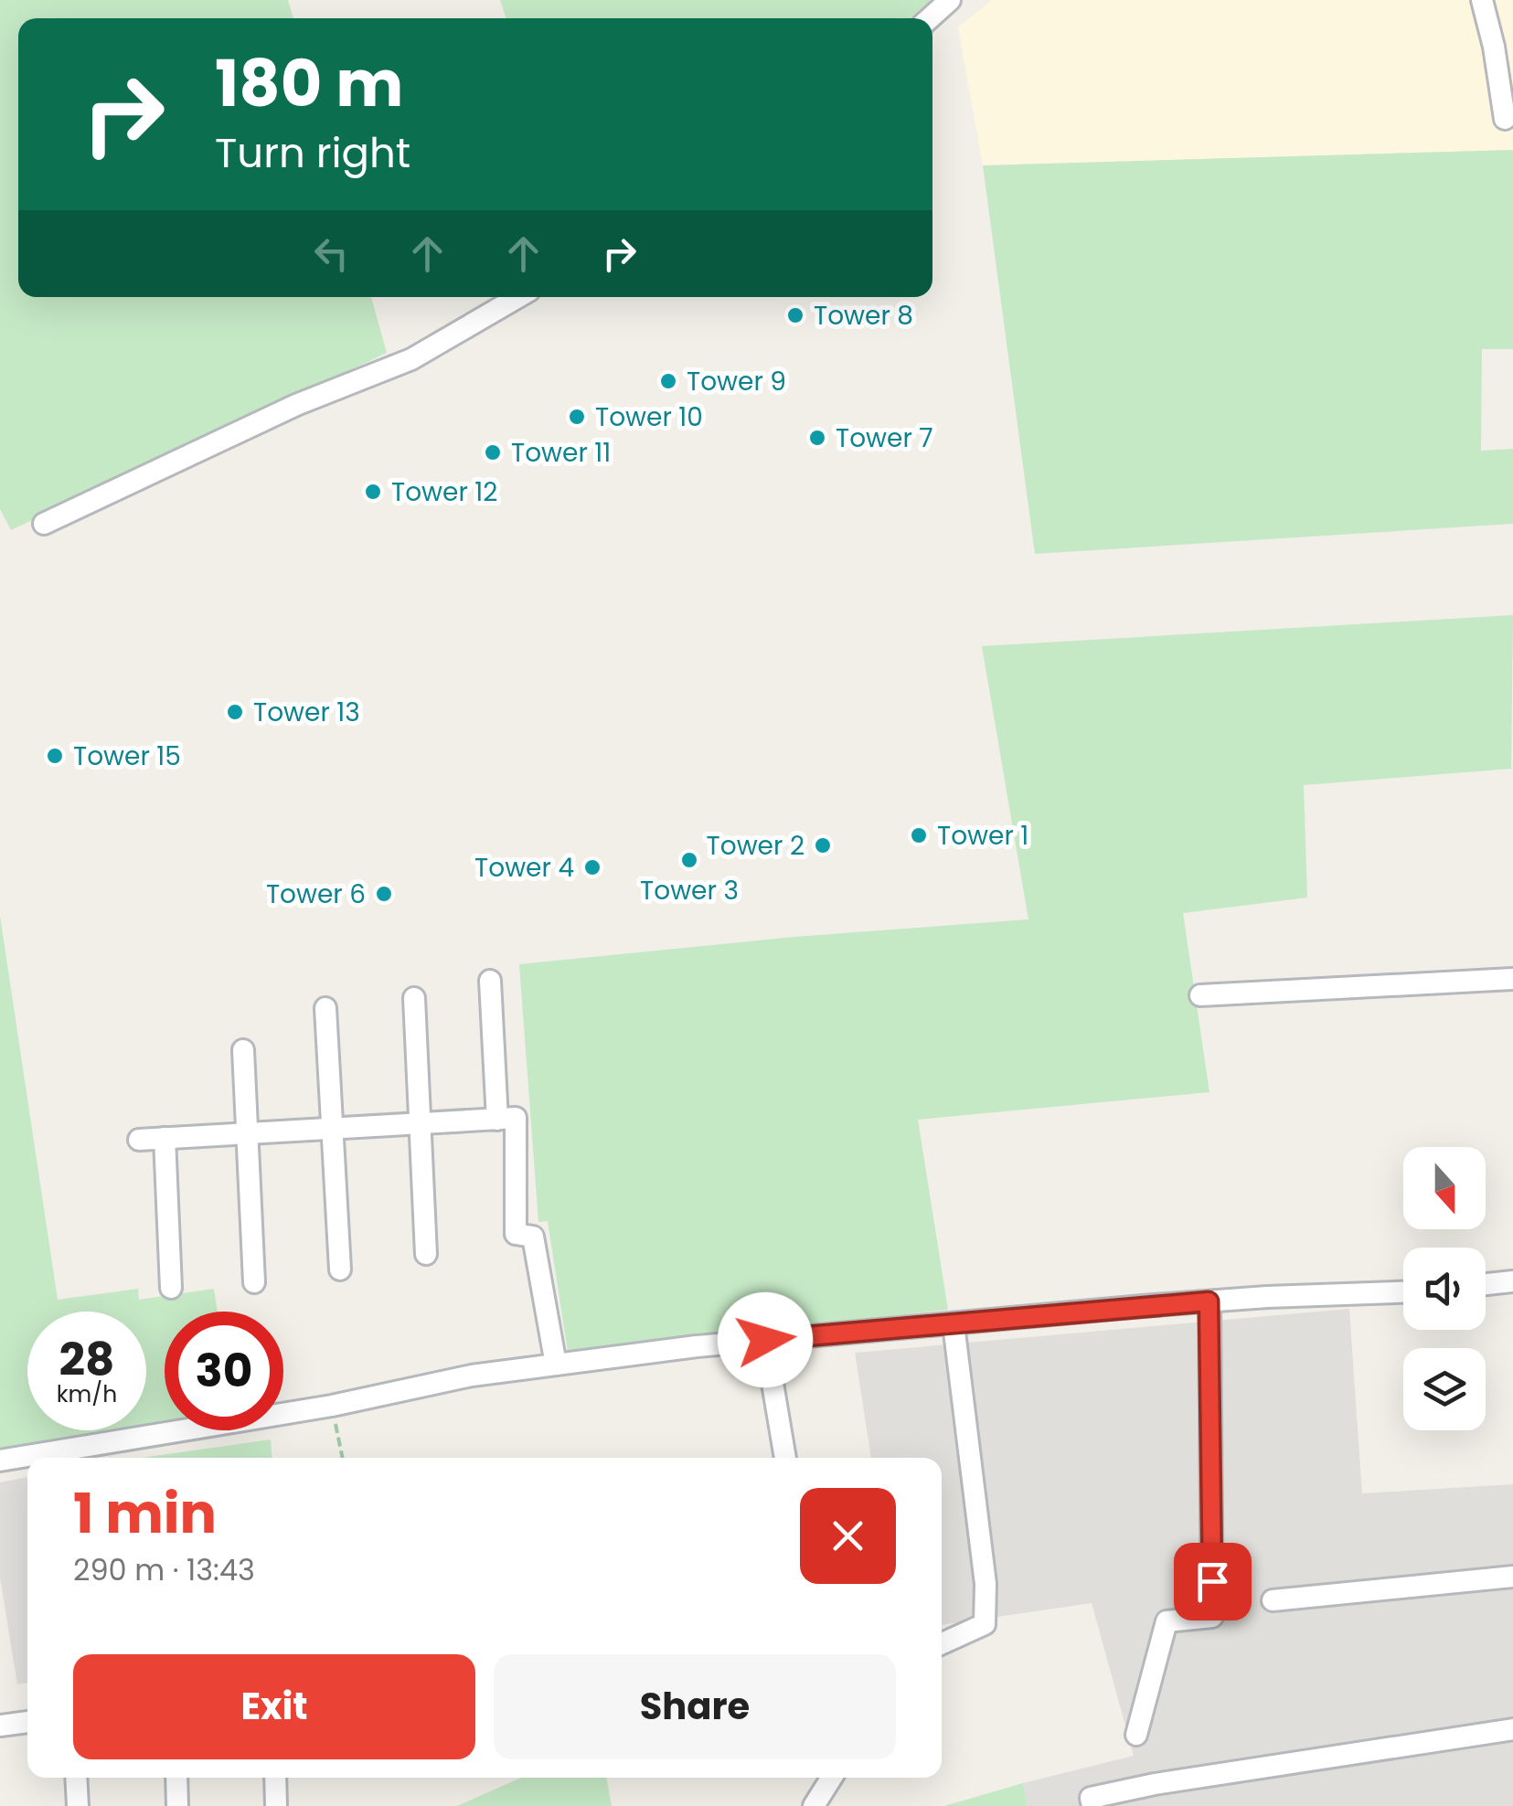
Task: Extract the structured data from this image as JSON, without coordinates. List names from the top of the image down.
{
  "places": [
    "Tower 8",
    "Tower 9",
    "Tower 10",
    "Tower 7",
    "Tower 11",
    "Tower 12",
    "Tower 13",
    "Tower 15",
    "Tower 1",
    "Tower 2",
    "Tower 3",
    "Tower 4",
    "Tower 6"
  ],
  "north": "bottom",
  "page": {
    "turn": ["180 m", "Turn right"],
    "speed": "28 km/h",
    "limit": "30",
    "heading": ["1 min", "290 m · 13:43"],
    "buttons": ["Exit", "Share"]
  }
}
